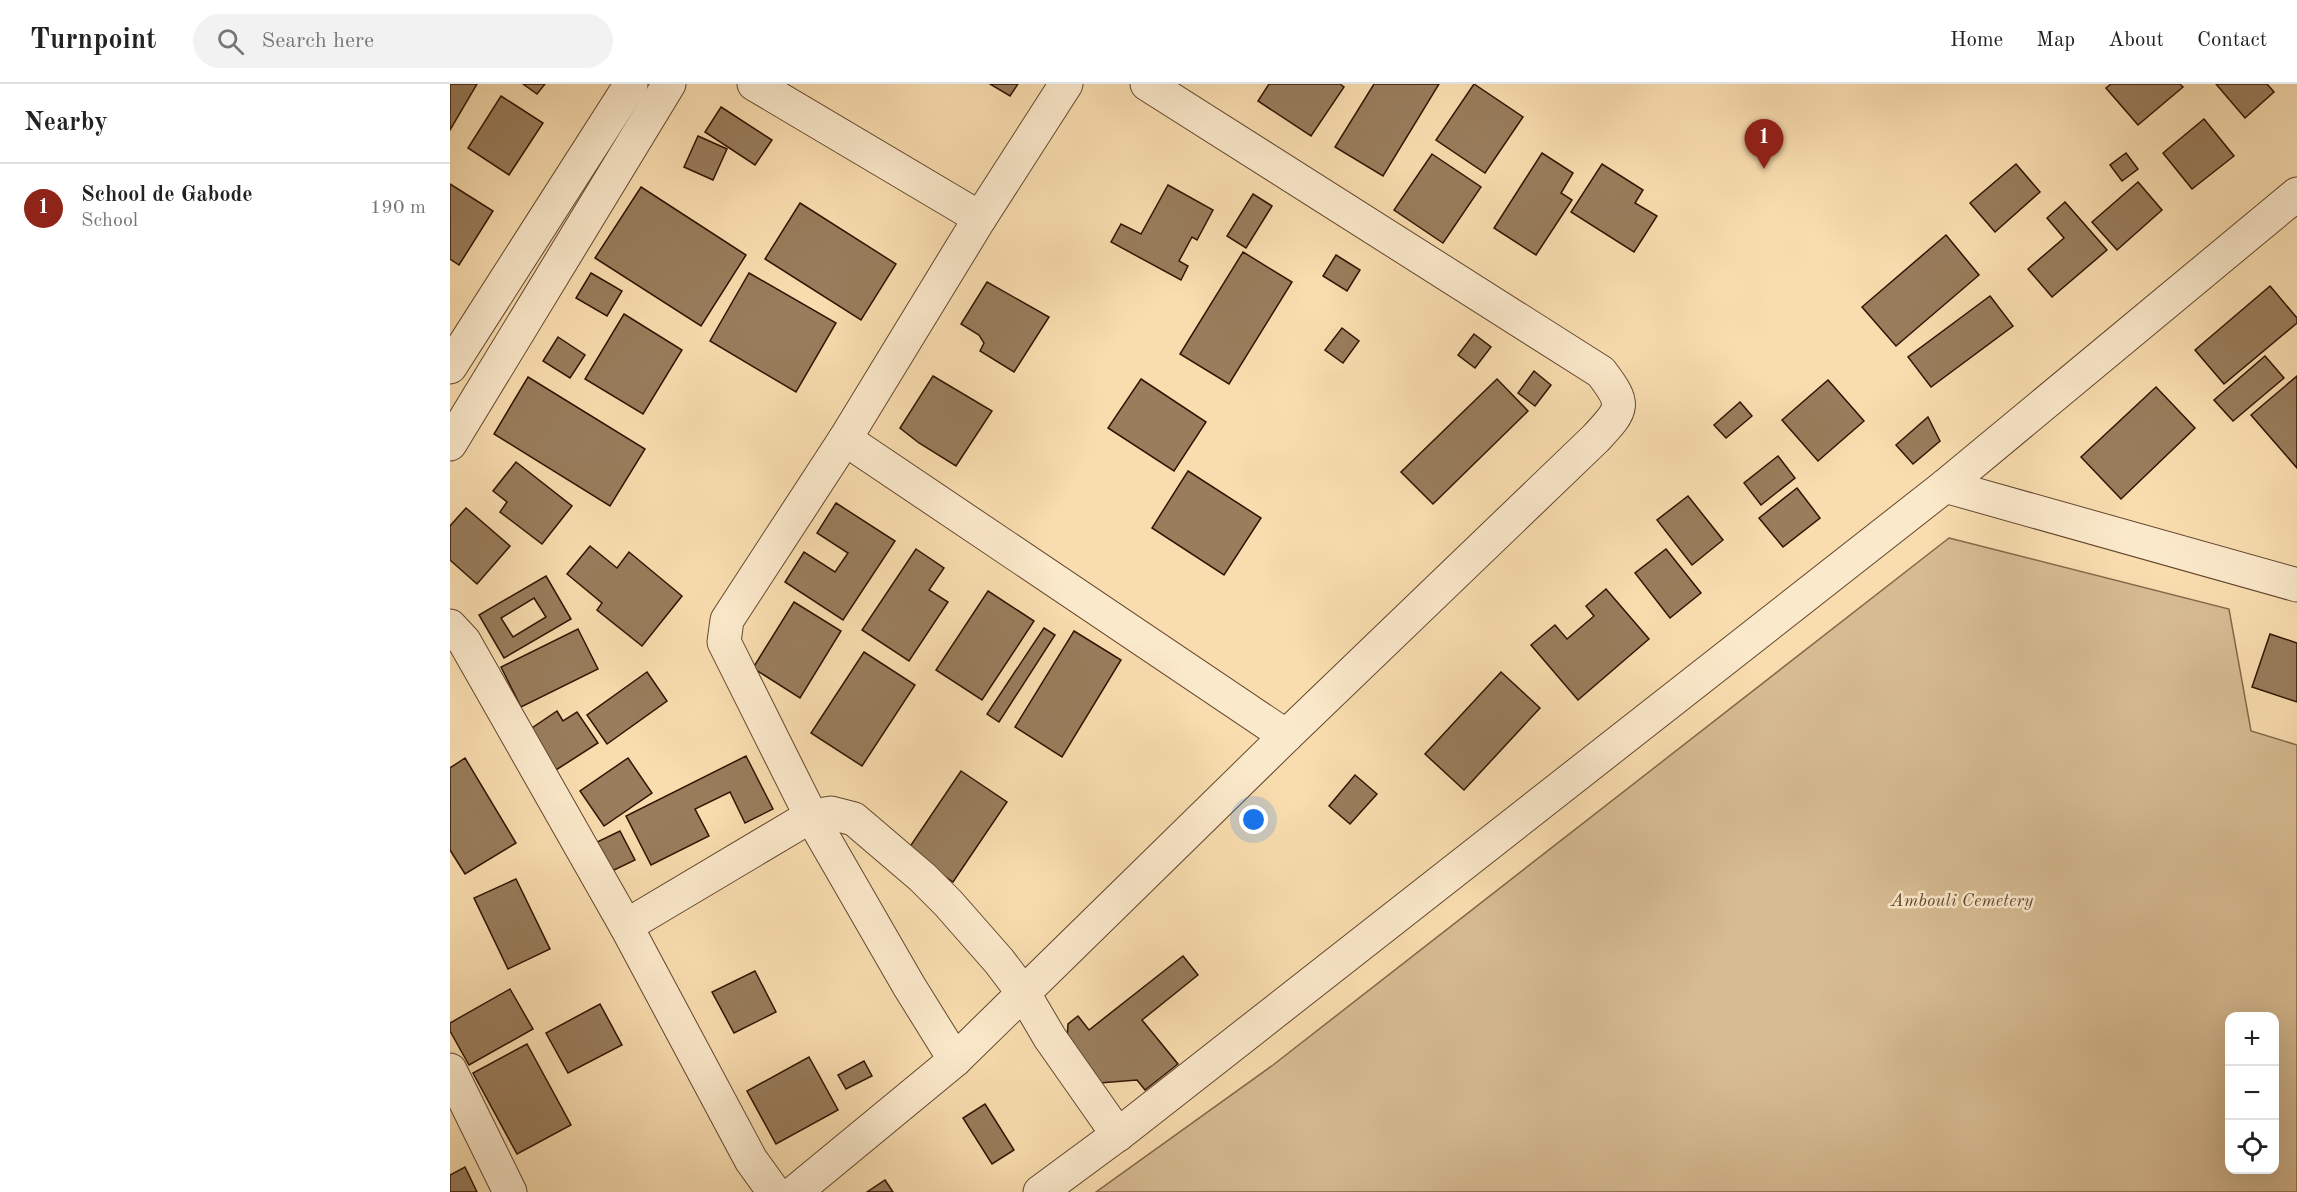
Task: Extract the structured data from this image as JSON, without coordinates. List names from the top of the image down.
{
  "parks": ["Ambouli Cemetery"],
  "page": {
    "header": "Turnpoint",
    "search": "Search here",
    "nav": [
      "Home",
      "Map",
      "About",
      "Contact"
    ],
    "heading": "Nearby",
    "pins": "1",
    "list": [
      {
        "mark": "1",
        "name": "School de Gabode",
        "note": "School",
        "value": "190 m"
      }
    ],
    "map_buttons": ["+", "−"]
  }
}
